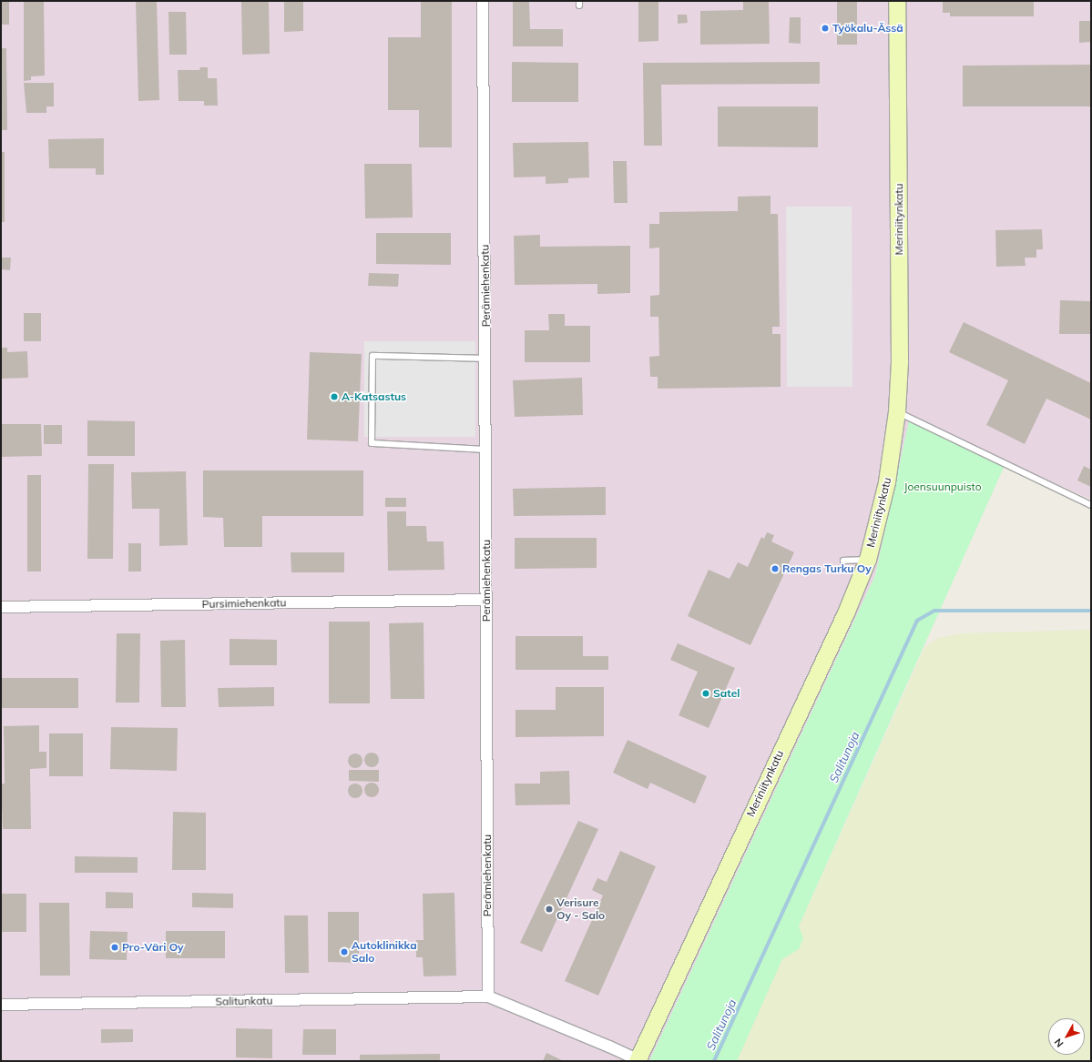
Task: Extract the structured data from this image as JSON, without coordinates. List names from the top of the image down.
{
  "streets": {
    "main road": ["Meriniitynkatu"],
    "street": ["Perämiehenkatu", "Pursimiehenkatu", "Salitunkatu"]
  },
  "crossings": [
    ["Perämiehenkatu", "Pursimiehenkatu"],
    ["Perämiehenkatu", "Salitunkatu"]
  ],
  "water": ["Salitunoja"],
  "parks": ["Joensuunpuisto"],
  "places": [
    "Työkalu-Ässä",
    "A-Katsastus",
    "Rengas Turku Oy",
    "Satel",
    "Verisure Oy - Salo",
    "Pro-Väri Oy",
    "Autoklinikka Salo"
  ],
  "north": "bottom left"
}
